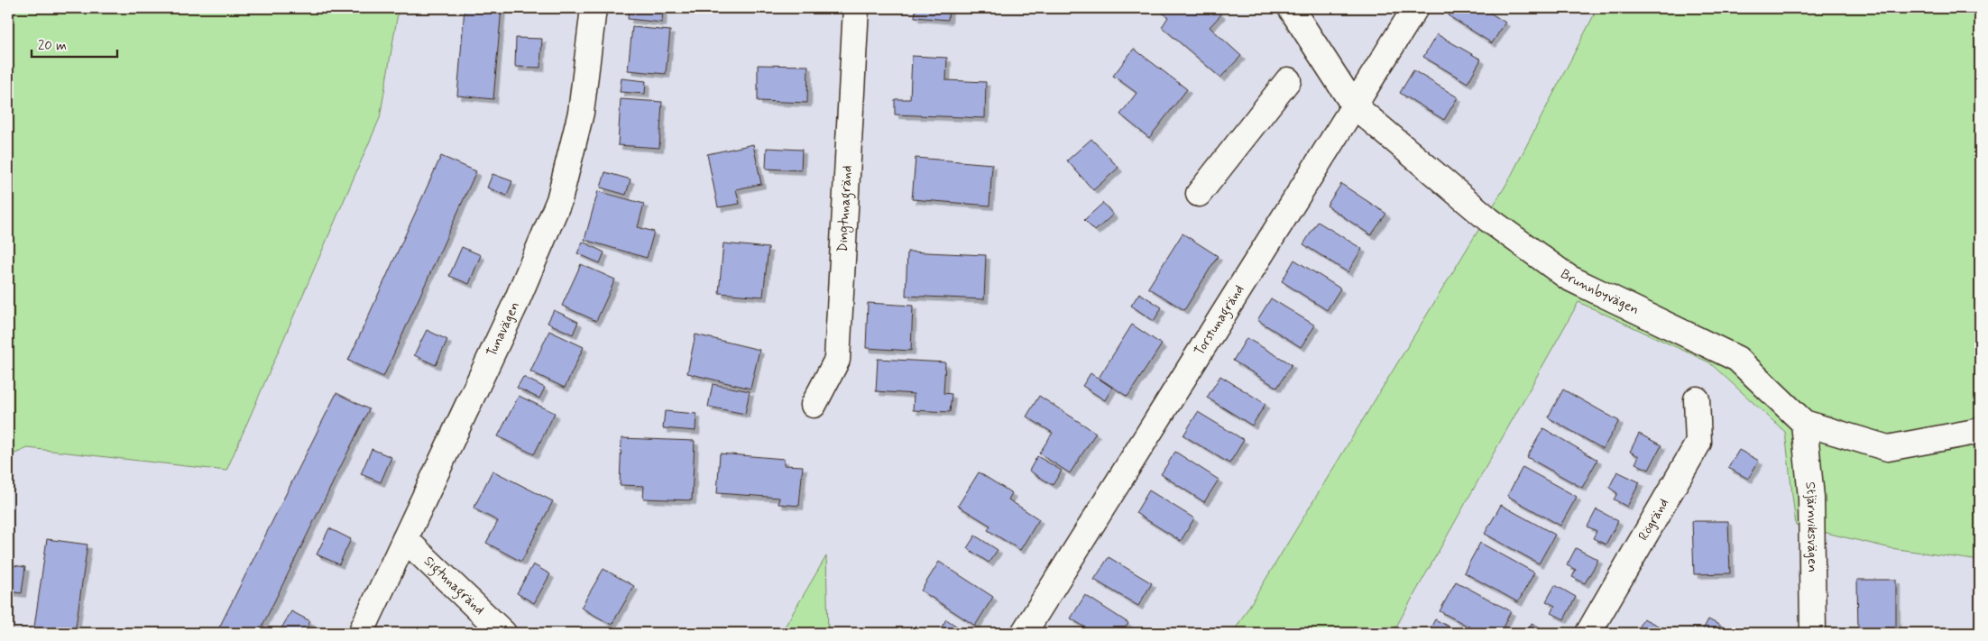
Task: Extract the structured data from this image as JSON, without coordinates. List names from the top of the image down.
{
  "streets": {
    "street": [
      "Dingtunagränd",
      "Brunnbyvägen",
      "Torstunagränd",
      "Tunavägen",
      "Rögränd",
      "Stjärnviksvägen",
      "Sigtunagränd"
    ]
  },
  "crossings": [
    ["Brunnbyvägen", "Torstunagränd"],
    ["Brunnbyvägen", "Stjärnviksvägen"],
    ["Tunavägen", "Sigtunagränd"]
  ],
  "scale_bar": "20 m"
}
